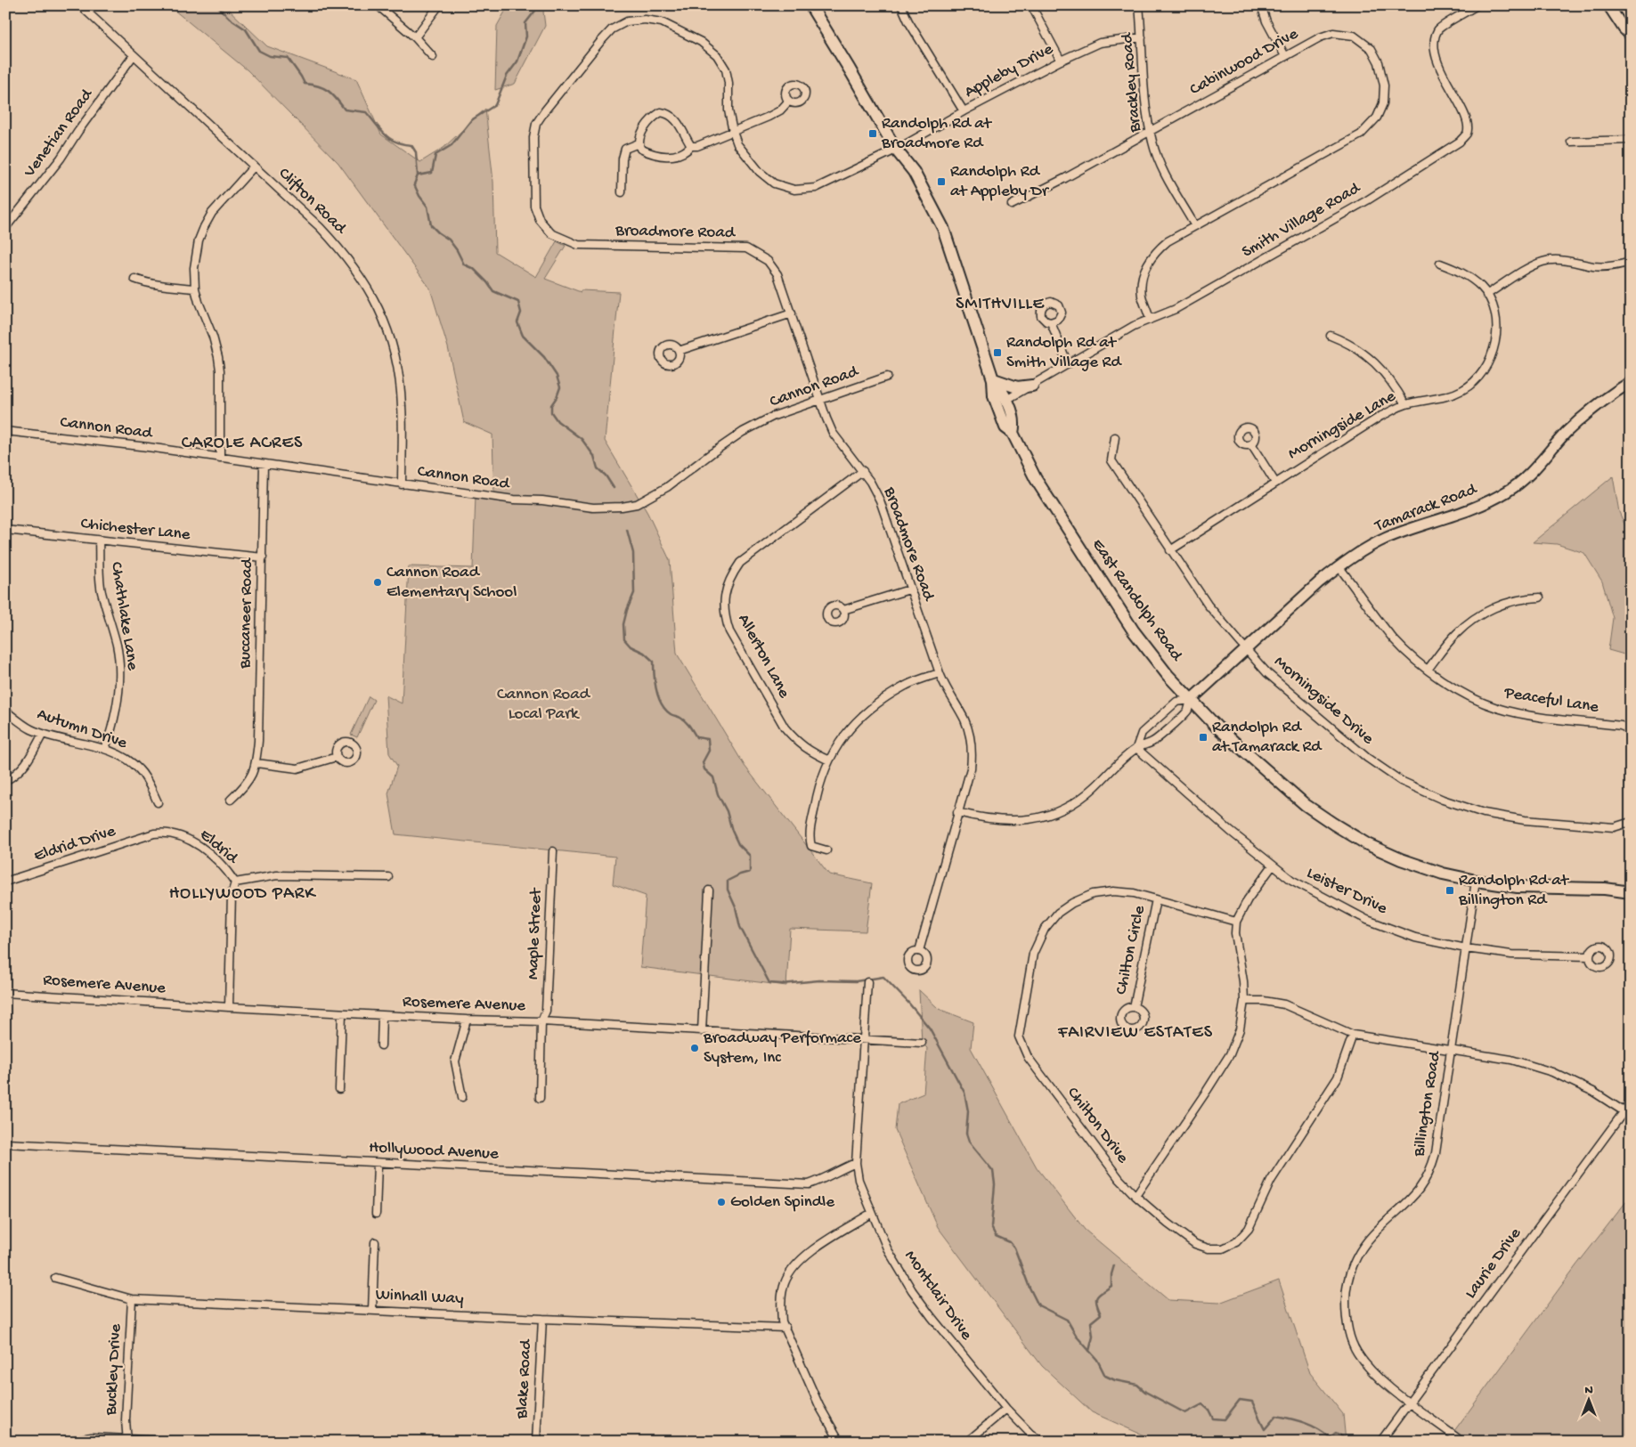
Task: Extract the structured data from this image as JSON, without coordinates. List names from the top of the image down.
{
  "streets": {
    "main road": ["East Randolph Road"],
    "street": [
      "Cabinwood Drive",
      "Appleby Drive",
      "Brackley Road",
      "Venetian Road",
      "Clifton Road",
      "Smith Village Road",
      "Broadmore Road",
      "Cannon Road",
      "Morningside Lane",
      "Tamarack Road",
      "Chichester Lane",
      "Buccaneer Road",
      "Chathlake Lane",
      "Allerton Lane",
      "Morningside Drive",
      "Peaceful Lane",
      "Autumn Drive",
      "Eldrid Drive",
      "Eldrid",
      "Leister Drive",
      "Maple Street",
      "Chilton Circle",
      "Rosemere Avenue",
      "Billington Road",
      "Chilton Drive",
      "Hollywood Avenue",
      "Laurie Drive",
      "Montclair Drive",
      "Winhall Way",
      "Buckley Drive",
      "Blake Road"
    ]
  },
  "crossings": [
    ["Cabinwood Drive", "Brackley Road"],
    ["Cabinwood Drive", "Smith Village Road"],
    ["Appleby Drive", "Brackley Road"],
    ["Appleby Drive", "Broadmore Road"],
    ["Appleby Drive", "East Randolph Road"],
    ["Venetian Road", "Clifton Road"],
    ["Clifton Road", "Cannon Road"],
    ["Smith Village Road", "East Randolph Road"],
    ["Broadmore Road", "Cannon Road"],
    ["Broadmore Road", "Tamarack Road"],
    ["Broadmore Road", "East Randolph Road"],
    ["Broadmore Road", "Allerton Lane"],
    ["Cannon Road", "Buccaneer Road"],
    ["Morningside Lane", "Morningside Drive"],
    ["Tamarack Road", "East Randolph Road"],
    ["Tamarack Road", "Morningside Drive"],
    ["Tamarack Road", "Peaceful Lane"],
    ["Tamarack Road", "Leister Drive"],
    ["Chichester Lane", "Buccaneer Road"],
    ["Chichester Lane", "Chathlake Lane"],
    ["East Randolph Road", "Billington Road"],
    ["Chathlake Lane", "Autumn Drive"],
    ["Eldrid Drive", "Eldrid"],
    ["Leister Drive", "Billington Road"],
    ["Maple Street", "Rosemere Avenue"],
    ["Chilton Circle", "Chilton Drive"],
    ["Rosemere Avenue", "Montclair Drive"],
    ["Billington Road", "Laurie Drive"],
    ["Hollywood Avenue", "Montclair Drive"],
    ["Winhall Way", "Buckley Drive"],
    ["Winhall Way", "Blake Road"]
  ],
  "districts": [
    "SMITHVILLE",
    "CAROLE ACRES",
    "HOLLYWOOD PARK",
    "FAIRVIEW ESTATES"
  ],
  "parks": ["Cannon Road Local Park"],
  "places": {
    "transit": [
      "Randolph Rd at Broadmore Rd",
      "Randolph Rd at Appleby Dr",
      "Randolph Rd at Smith Village Rd",
      "Randolph Rd at Tamarack Rd",
      "Randolph Rd at Billington Rd"
    ],
    "other": ["Cannon Road Elementary School", "Broadway Performace System, Inc", "Golden Spindle"]
  },
  "north": "top"
}
